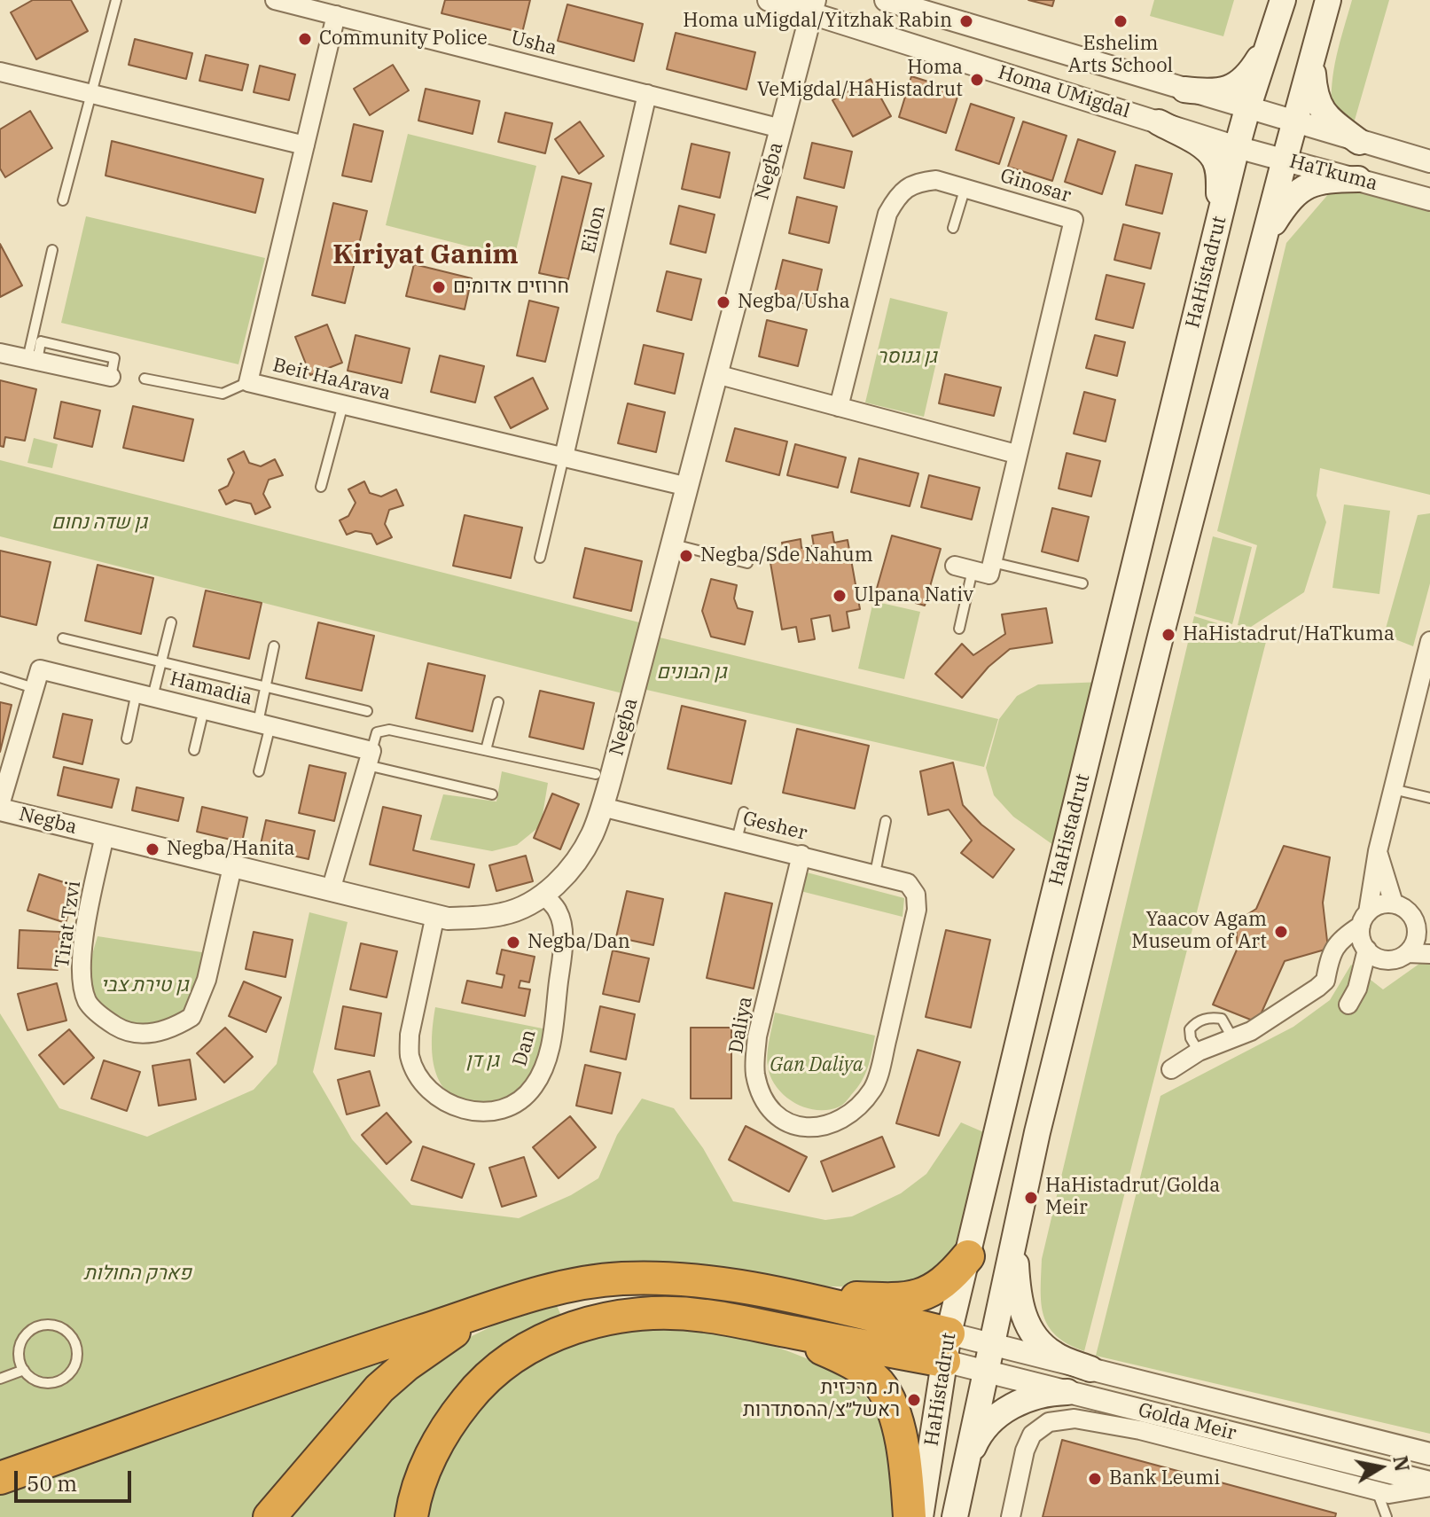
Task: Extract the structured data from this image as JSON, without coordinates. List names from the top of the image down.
{
  "streets": {
    "main road": ["HaHistadrut"],
    "street": [
      "Usha",
      "Homa UMigdal",
      "Negba",
      "HaTkuma",
      "Ginosar",
      "Eilon",
      "Beit HaArava",
      "Hamadia",
      "Gesher",
      "Tirat Tzvi",
      "Daliya",
      "Dan",
      "Golda Meir"
    ]
  },
  "crossings": [
    ["Usha", "Negba"],
    ["Usha", "Eilon"],
    ["Usha", "Beit HaArava"],
    ["Homa UMigdal", "Negba"],
    ["Homa UMigdal", "HaTkuma"],
    ["Homa UMigdal", "HaHistadrut"],
    ["Negba", "Beit HaArava"],
    ["Negba", "Gesher"],
    ["Negba", "Tirat Tzvi"],
    ["Negba", "Dan"],
    ["HaTkuma", "HaHistadrut"],
    ["Eilon", "Beit HaArava"],
    ["HaHistadrut", "Golda Meir"],
    ["Gesher", "Daliya"]
  ],
  "districts": ["Kiriyat Ganim"],
  "parks": [
    "גן גנוסר",
    "גן שדה נחום",
    "גן הבונים",
    "גן טירת צבי",
    "גן דן",
    "Gan Daliya",
    "פארק החולות"
  ],
  "places": [
    "Homa uMigdal/Yitzhak Rabin",
    "Eshelim Arts School",
    "Community Police",
    "Homa VeMigdal/HaHistadrut",
    "חרוזים אדומים",
    "Negba/Usha",
    "Negba/Sde Nahum",
    "Ulpana Nativ",
    "HaHistadrut/HaTkuma",
    "Negba/Hanita",
    "Yaacov Agam Museum of Art",
    "Negba/Dan",
    "HaHistadrut/Golda Meir",
    "ת. מרכזית ראשל״צ/ההסתדרות",
    "Bank Leumi"
  ],
  "scale_bar": "50 m",
  "north": "right"
}
